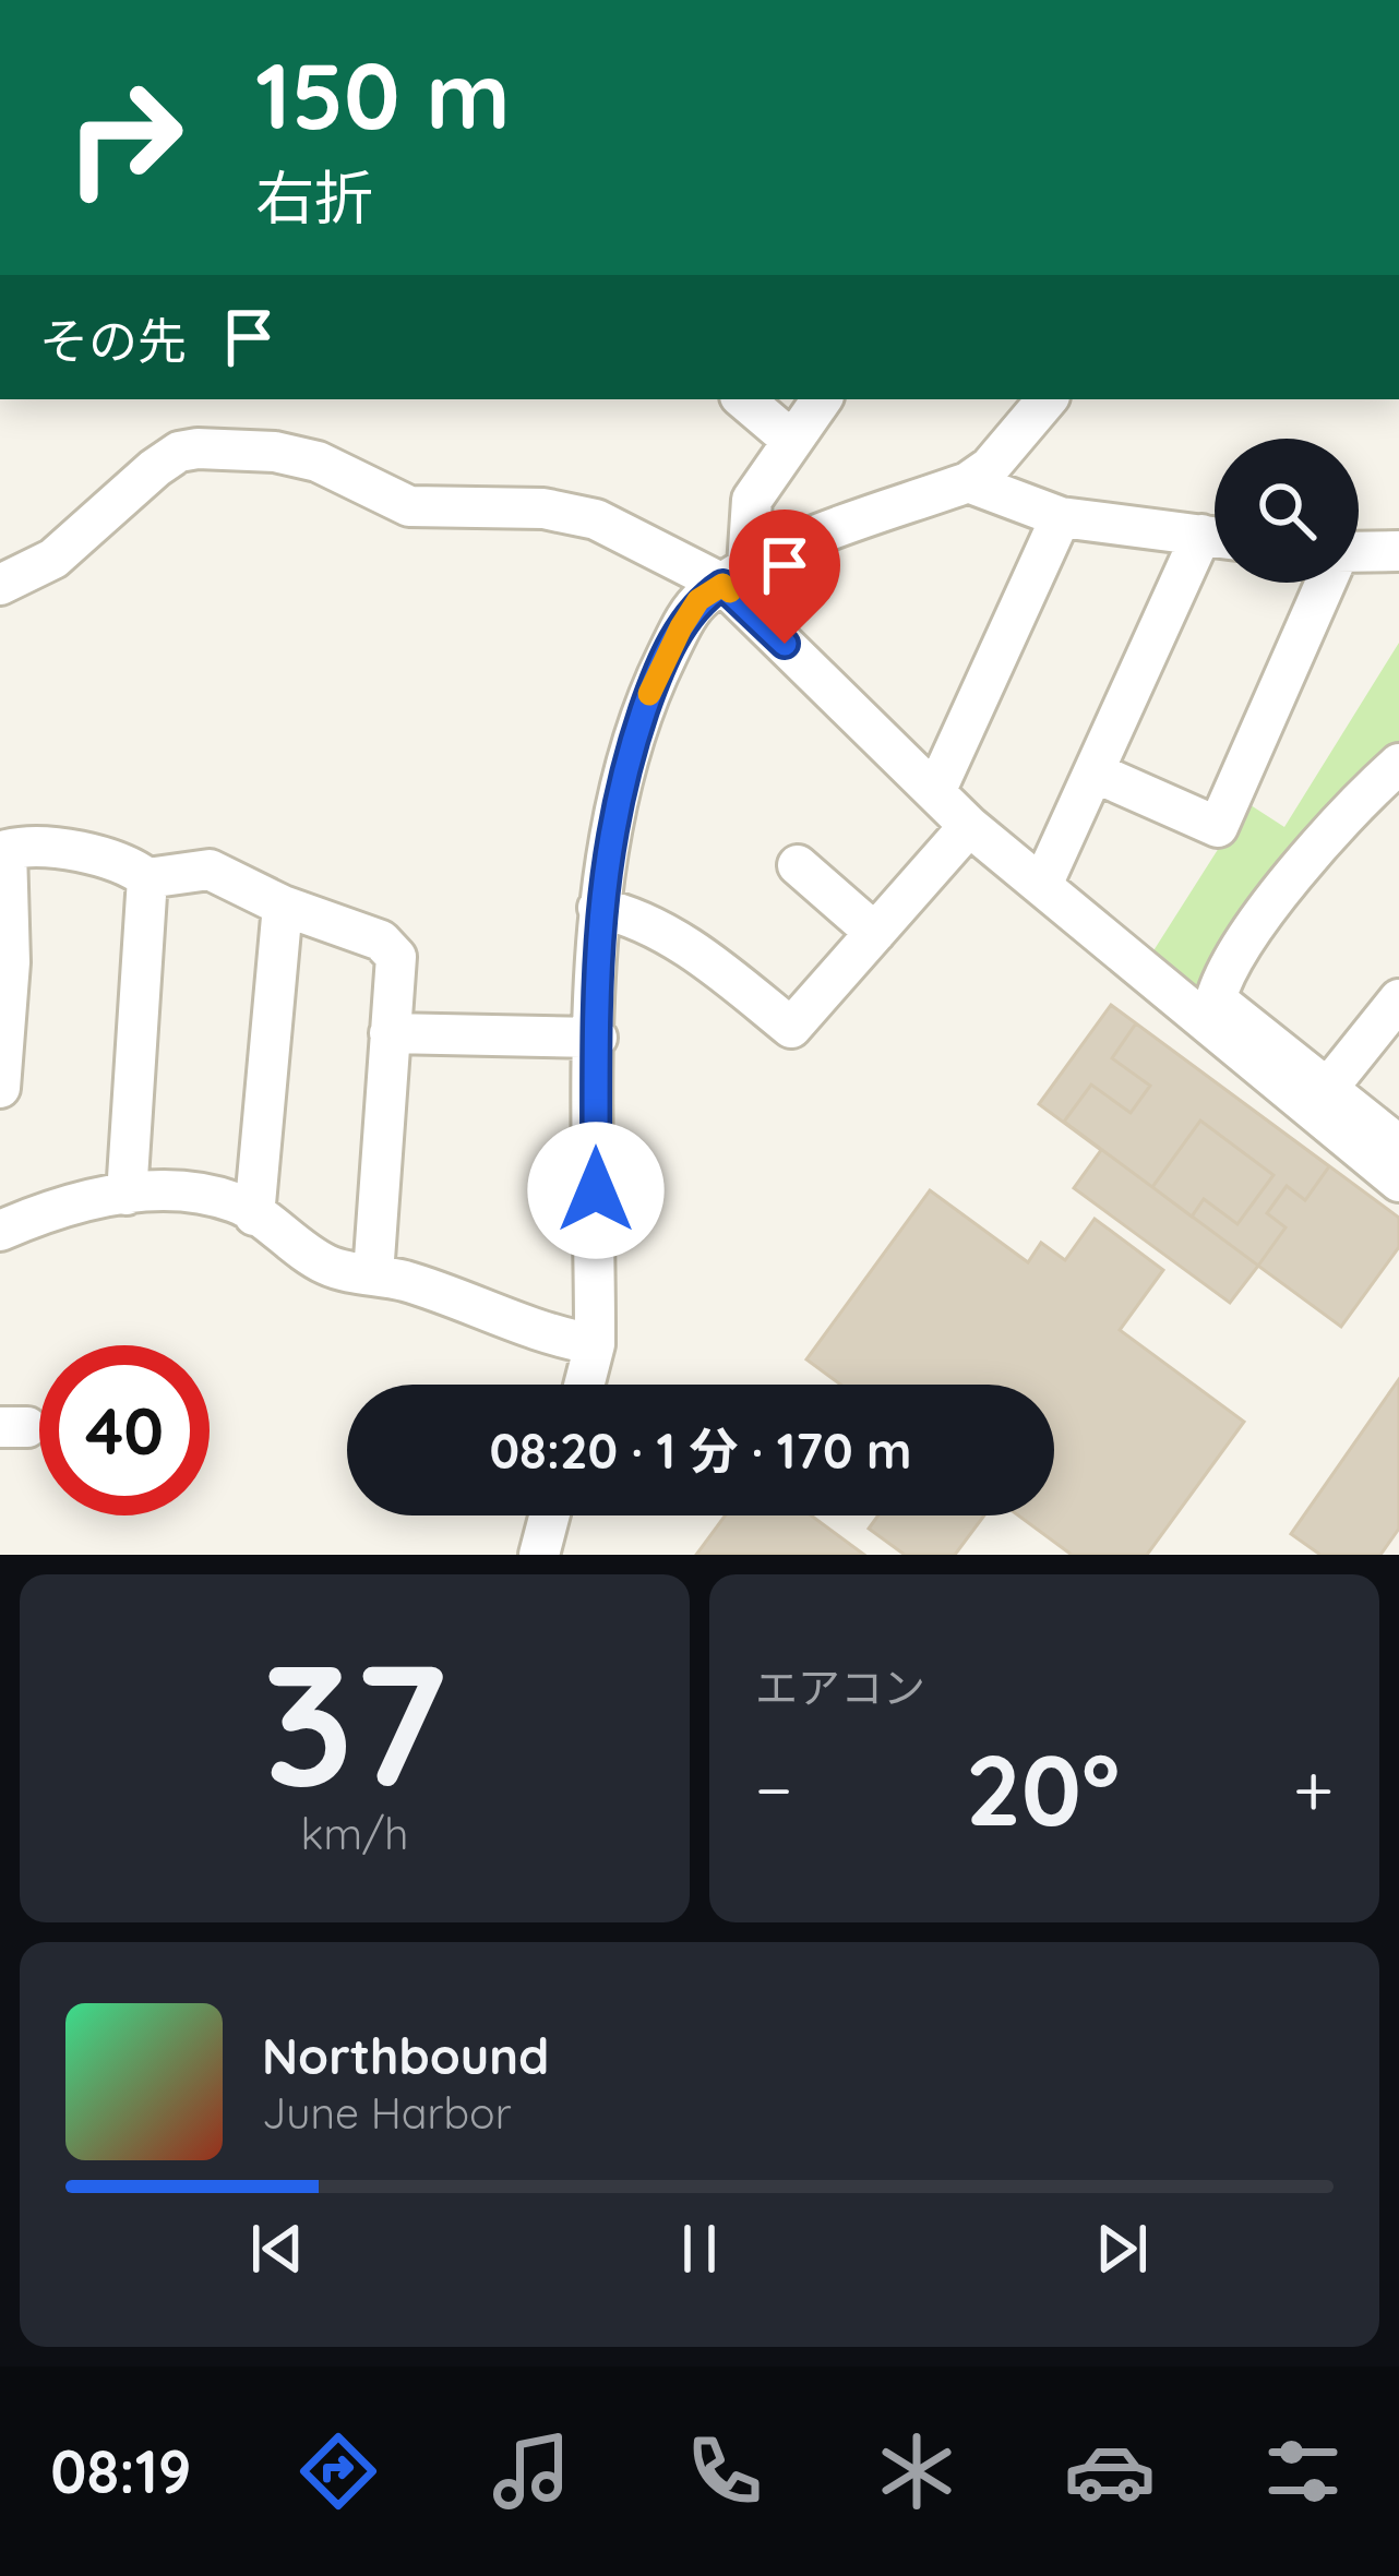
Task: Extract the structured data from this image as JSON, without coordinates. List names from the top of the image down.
{
  "page": {
    "turn": ["150 m", "右折"],
    "then": "その先",
    "limit": "40",
    "trip": "08:20 · 1 分 · 170 m",
    "tile": [
      ["37", "km/h"],
      "エアコン"
    ],
    "heat": ["−", "20°", "+"],
    "song": ["Northbound", "June Harbor"],
    "tabs": "08:19"
  }
}
